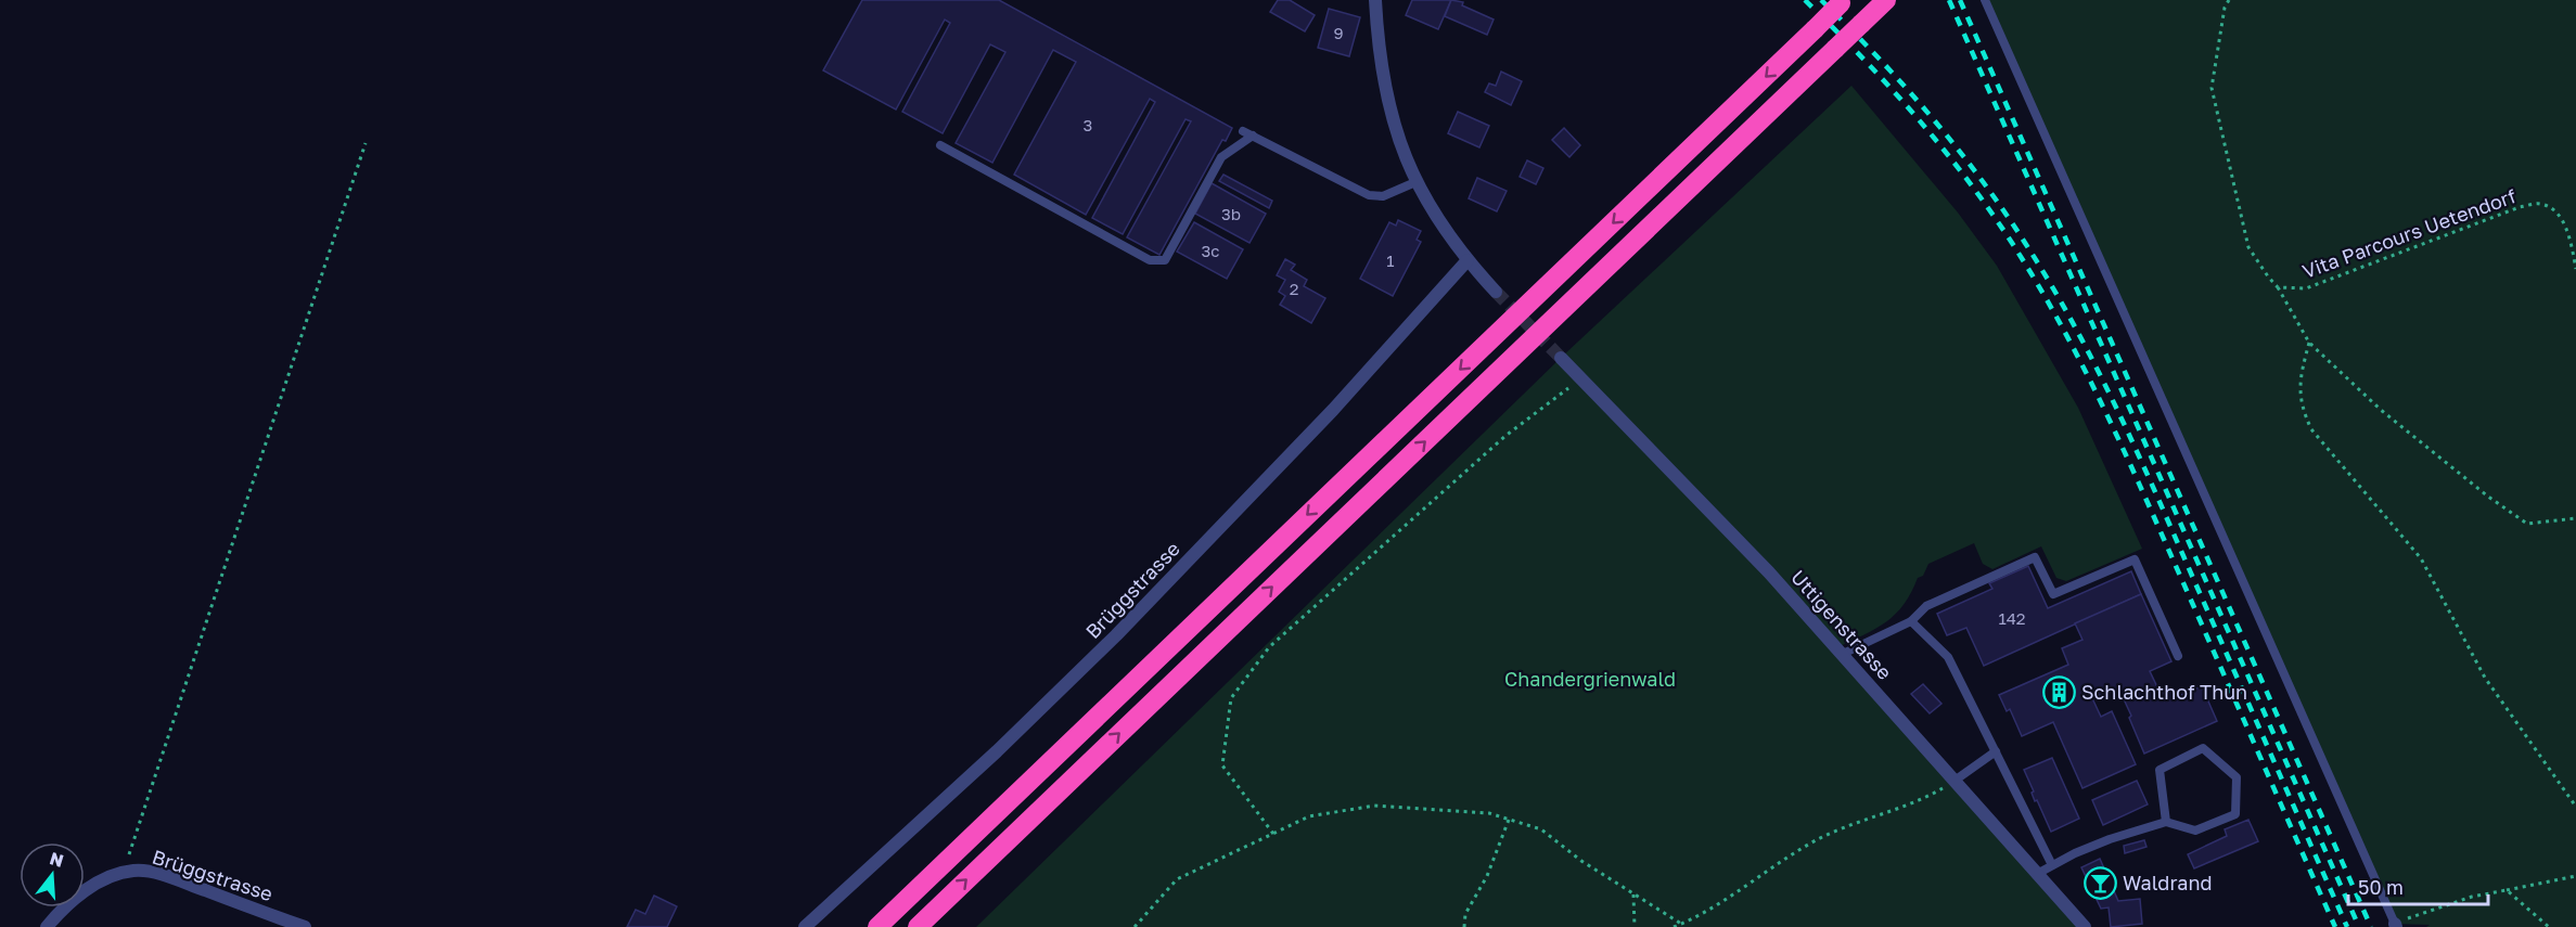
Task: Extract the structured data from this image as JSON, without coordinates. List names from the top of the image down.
{
  "streets": {
    "street": ["Brüggstrasse", "Uttigenstrasse"],
    "path": ["Vita Parcours Uetendorf"]
  },
  "parks": ["Chandergrienwald"],
  "places": {
    "building": ["Schlachthof Thun"],
    "bar": ["Waldrand"]
  },
  "house_numbers": [
    "9",
    "3",
    "3b",
    "3c",
    "1",
    "2",
    "142"
  ],
  "scale_bar": "50 m",
  "north": "top"
}
